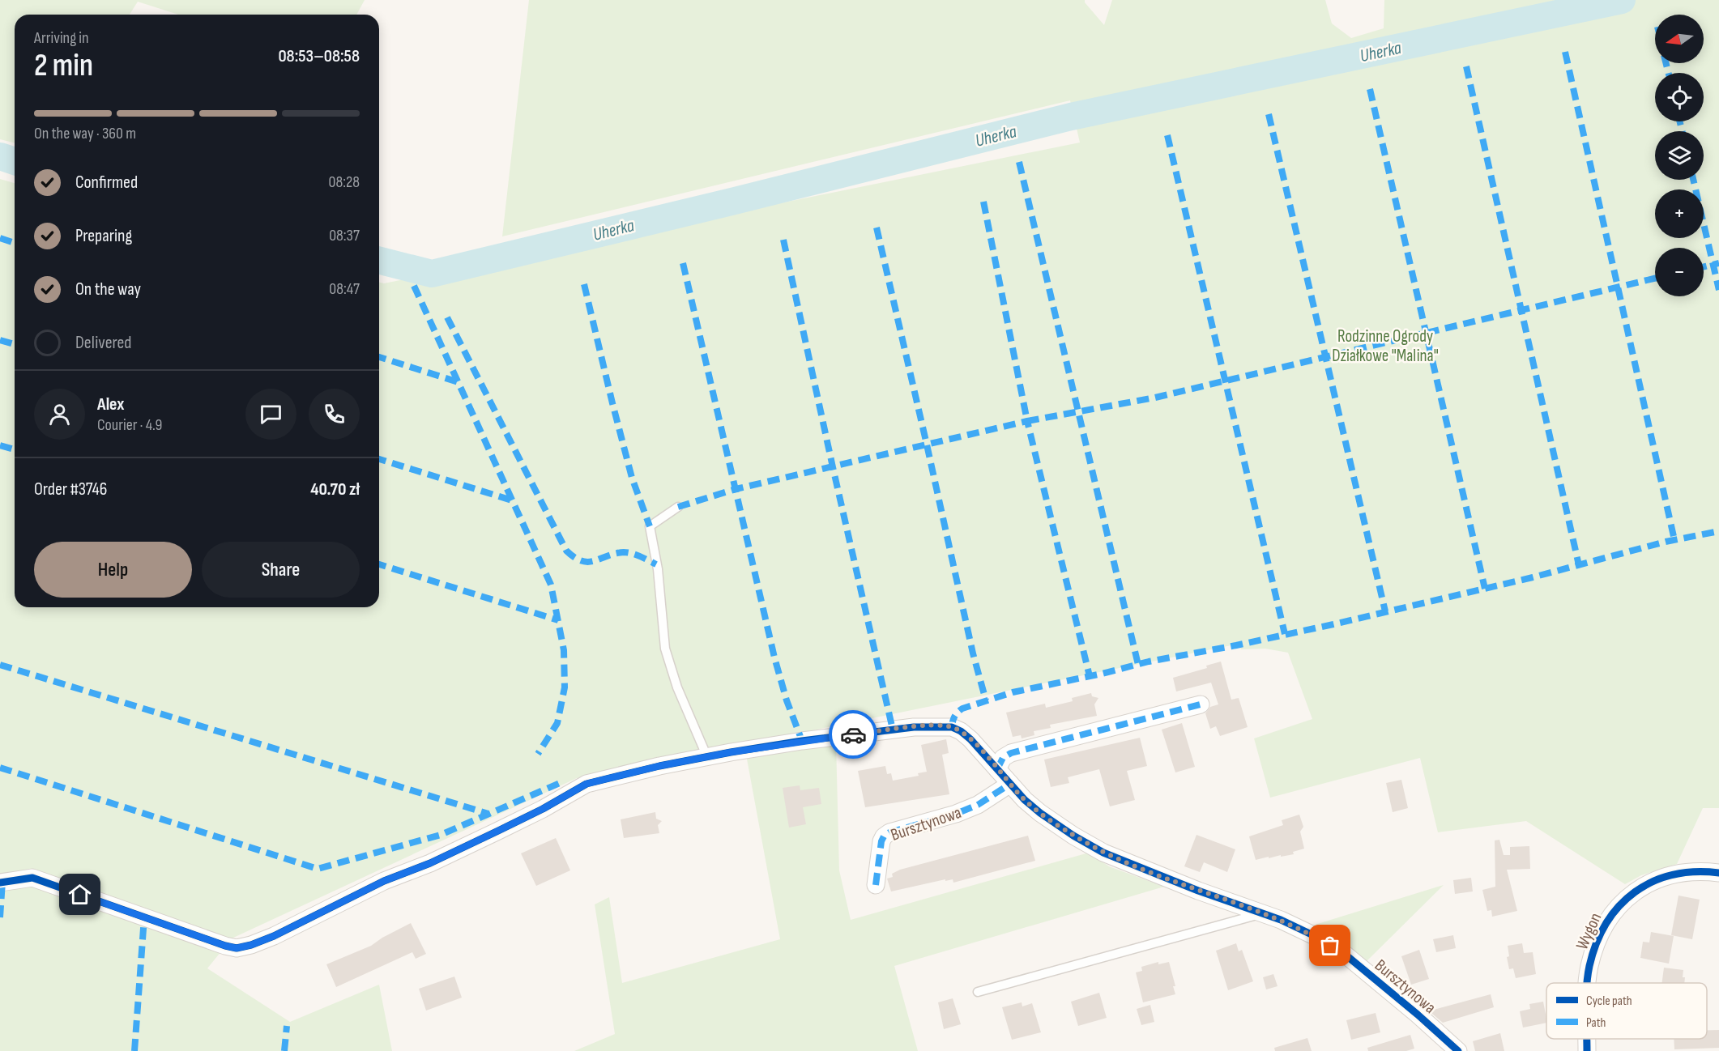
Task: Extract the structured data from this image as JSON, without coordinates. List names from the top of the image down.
{
  "streets": {
    "street": ["Bursztynowa", "Wygon"]
  },
  "water": ["Uherka"],
  "parks": ["Rodzinne Ogrody Działkowe \"Malina\""],
  "legend": ["Cycle path", "Path"],
  "north": "left",
  "page": {
    "map_buttons": ["+", "−"],
    "heading": ["2 min", "Arriving in", "08:53–08:58"],
    "panel": [
      "Alex",
      "Courier · 4.9",
      "Order #3746",
      "40.70 zł"
    ],
    "bar": "On the way · 360 m",
    "list": [
      ["Confirmed", "08:28"],
      ["Preparing", "08:37"],
      ["On the way", "08:47"],
      "Delivered"
    ],
    "buttons": ["Help", "Share"]
  }
}
